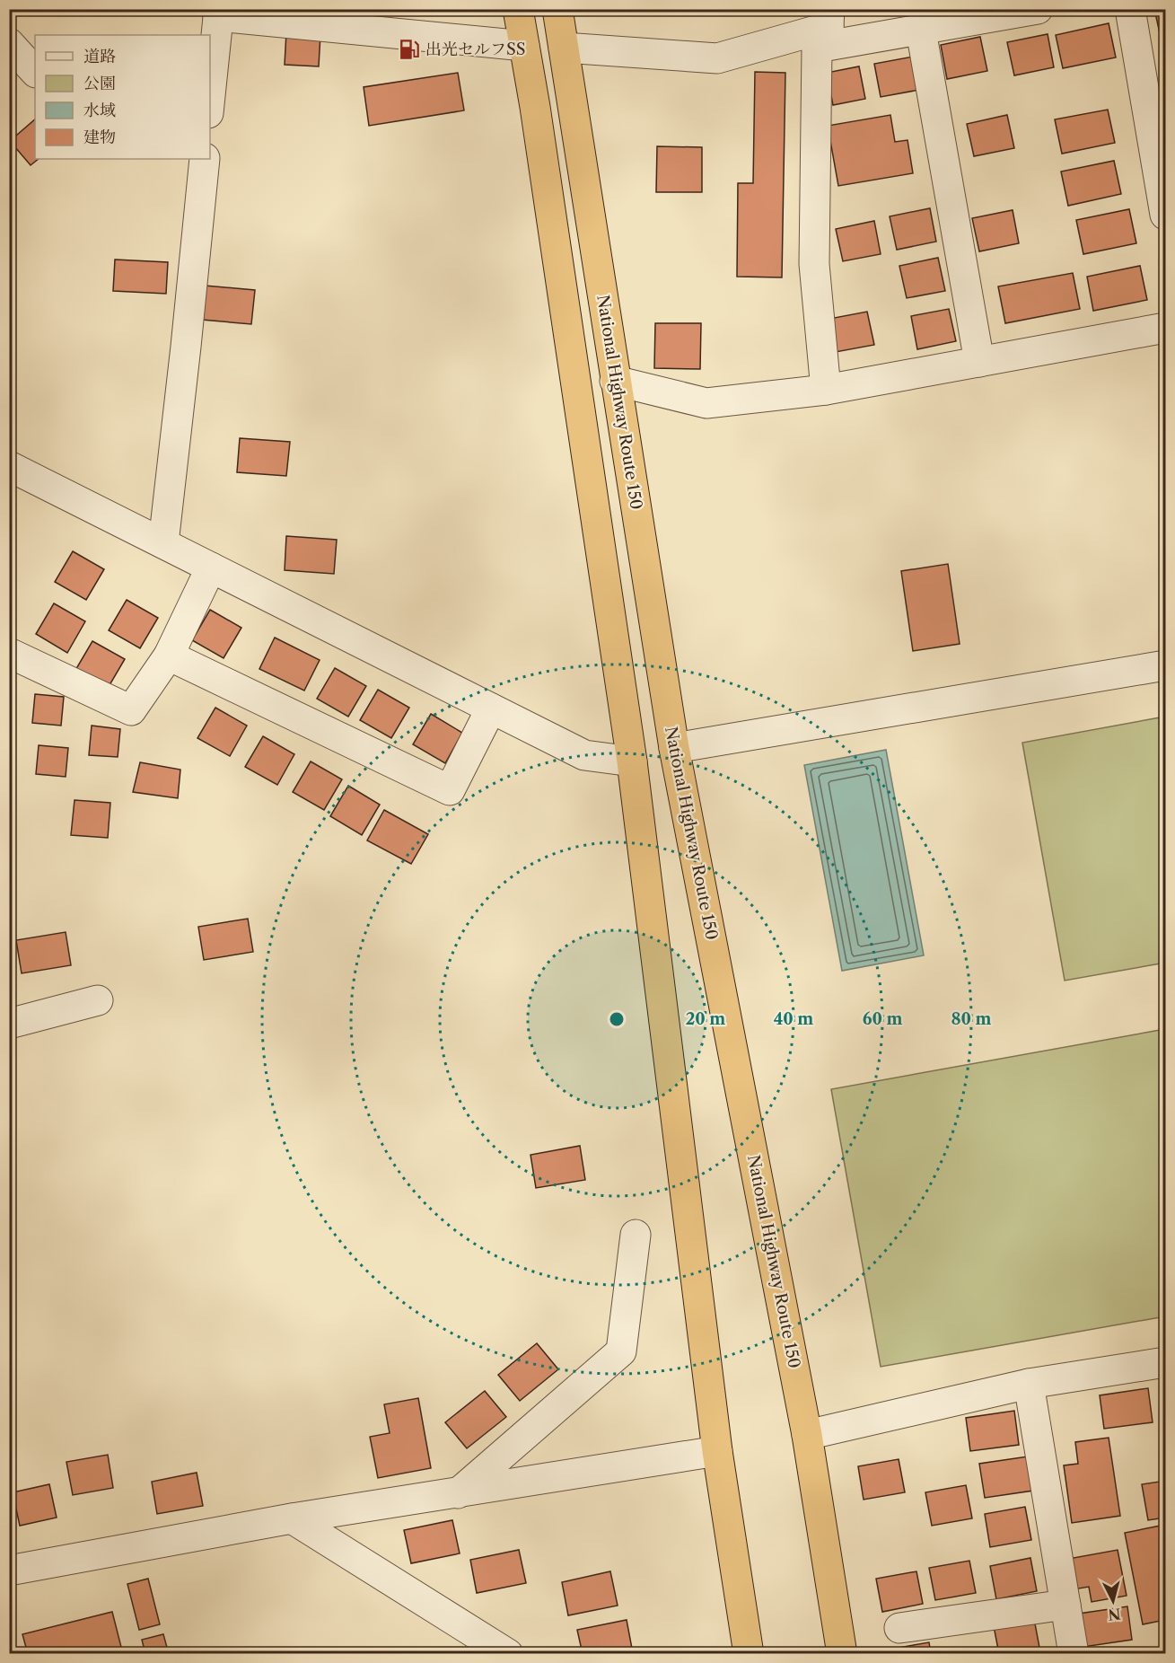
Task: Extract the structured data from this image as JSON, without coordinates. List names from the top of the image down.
{
  "streets": {
    "highway": ["National Highway Route 150"]
  },
  "places": {
    "fuel station": ["出光セルフSS"]
  },
  "legend": [
    "道路",
    "公園",
    "水域",
    "建物"
  ],
  "north": "bottom",
  "rings": [
    "20 m",
    "40 m",
    "60 m",
    "80 m"
  ]
}
